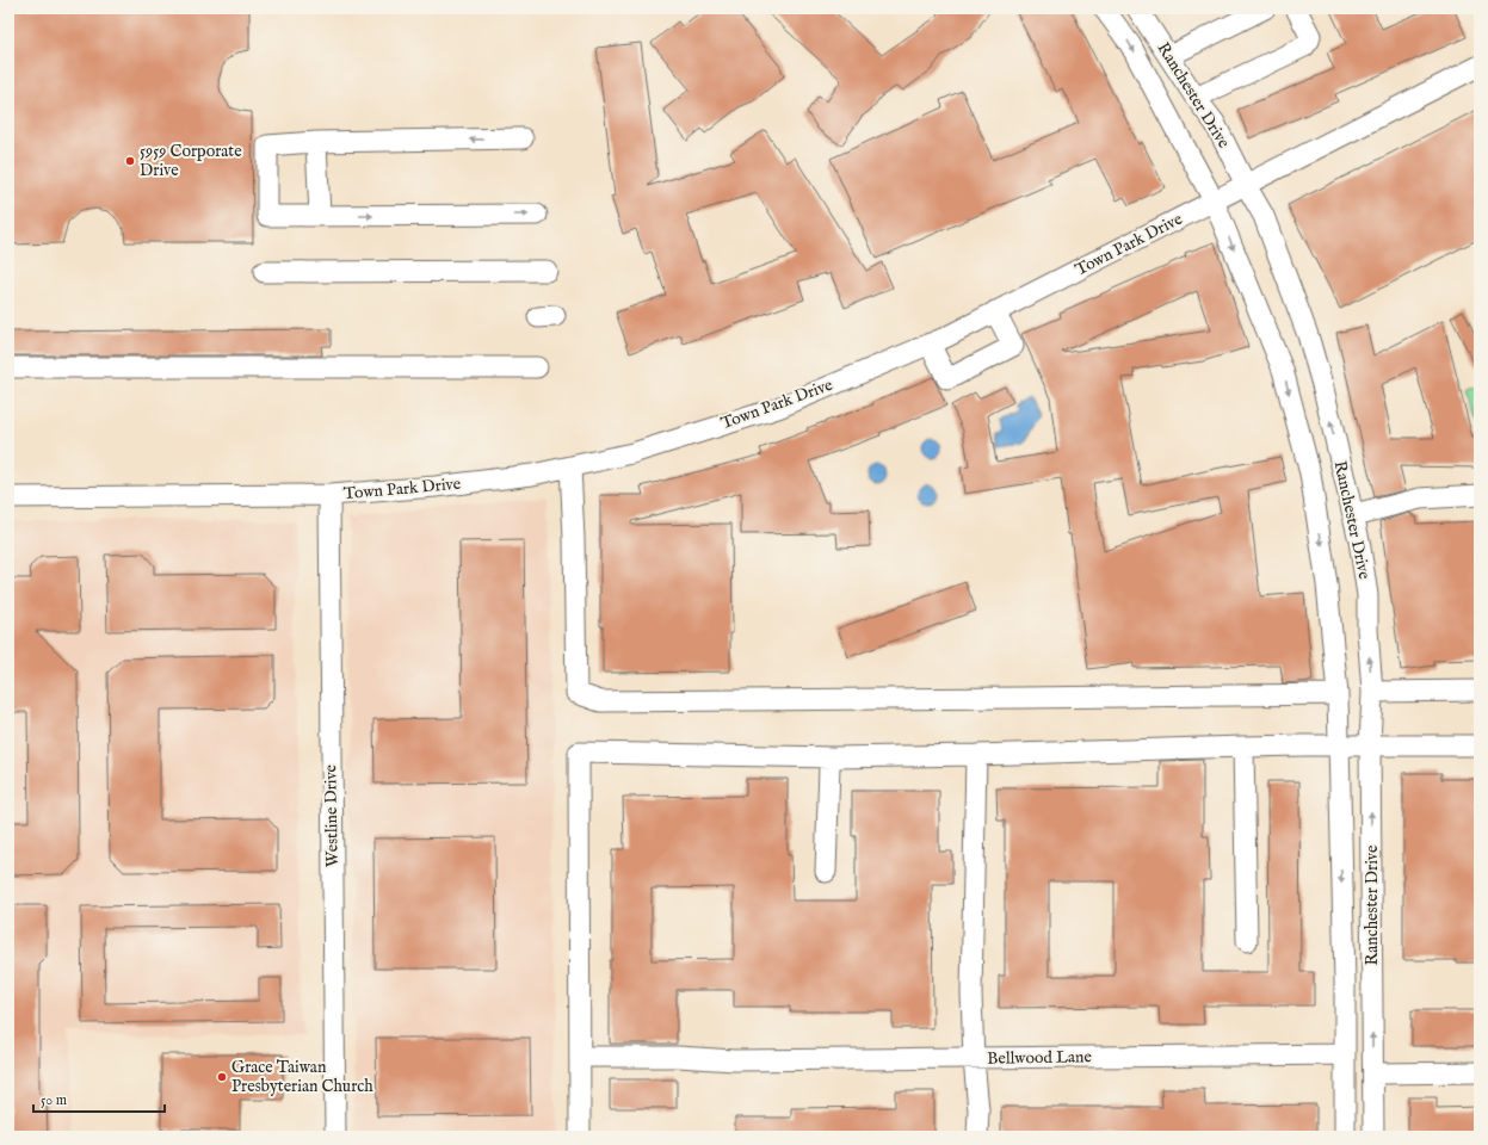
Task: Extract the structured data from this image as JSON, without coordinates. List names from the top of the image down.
{
  "streets": {
    "street": [
      "Ranchester Drive",
      "Town Park Drive",
      "Westline Drive",
      "Bellwood Lane"
    ]
  },
  "crossings": [
    ["Ranchester Drive", "Town Park Drive"],
    ["Ranchester Drive", "Bellwood Lane"],
    ["Town Park Drive", "Westline Drive"]
  ],
  "places": ["5959 Corporate Drive", "Grace Taiwan Presbyterian Church"],
  "scale_bar": "50 m"
}
